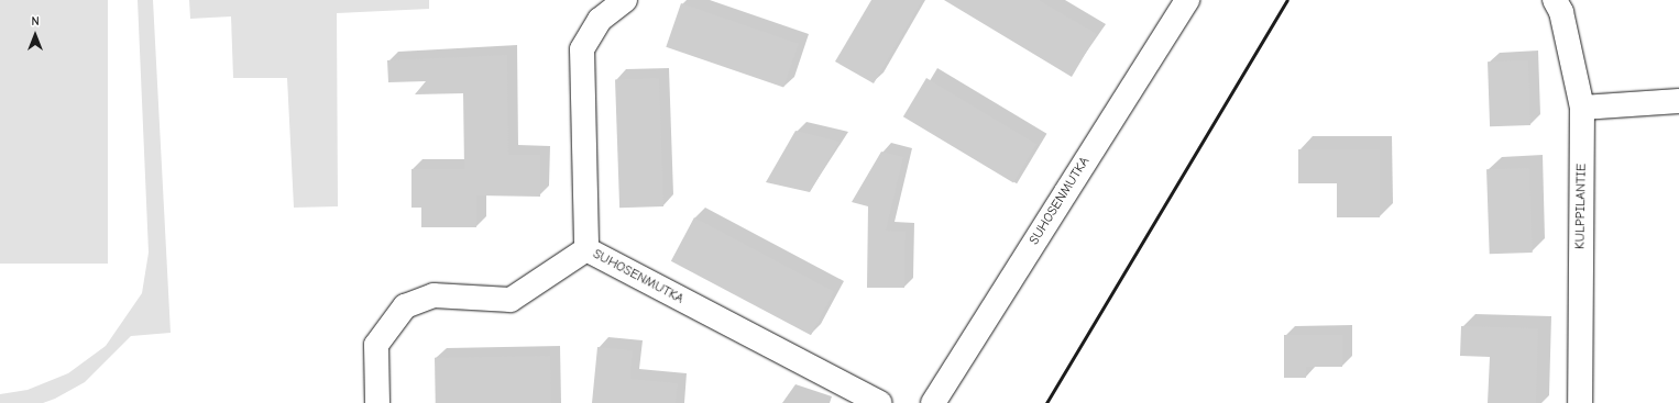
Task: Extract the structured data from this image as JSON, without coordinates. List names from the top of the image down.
{
  "streets": {
    "street": ["SUHOSENMUTKA", "KULPPILANTIE"]
  },
  "north": "top"
}
